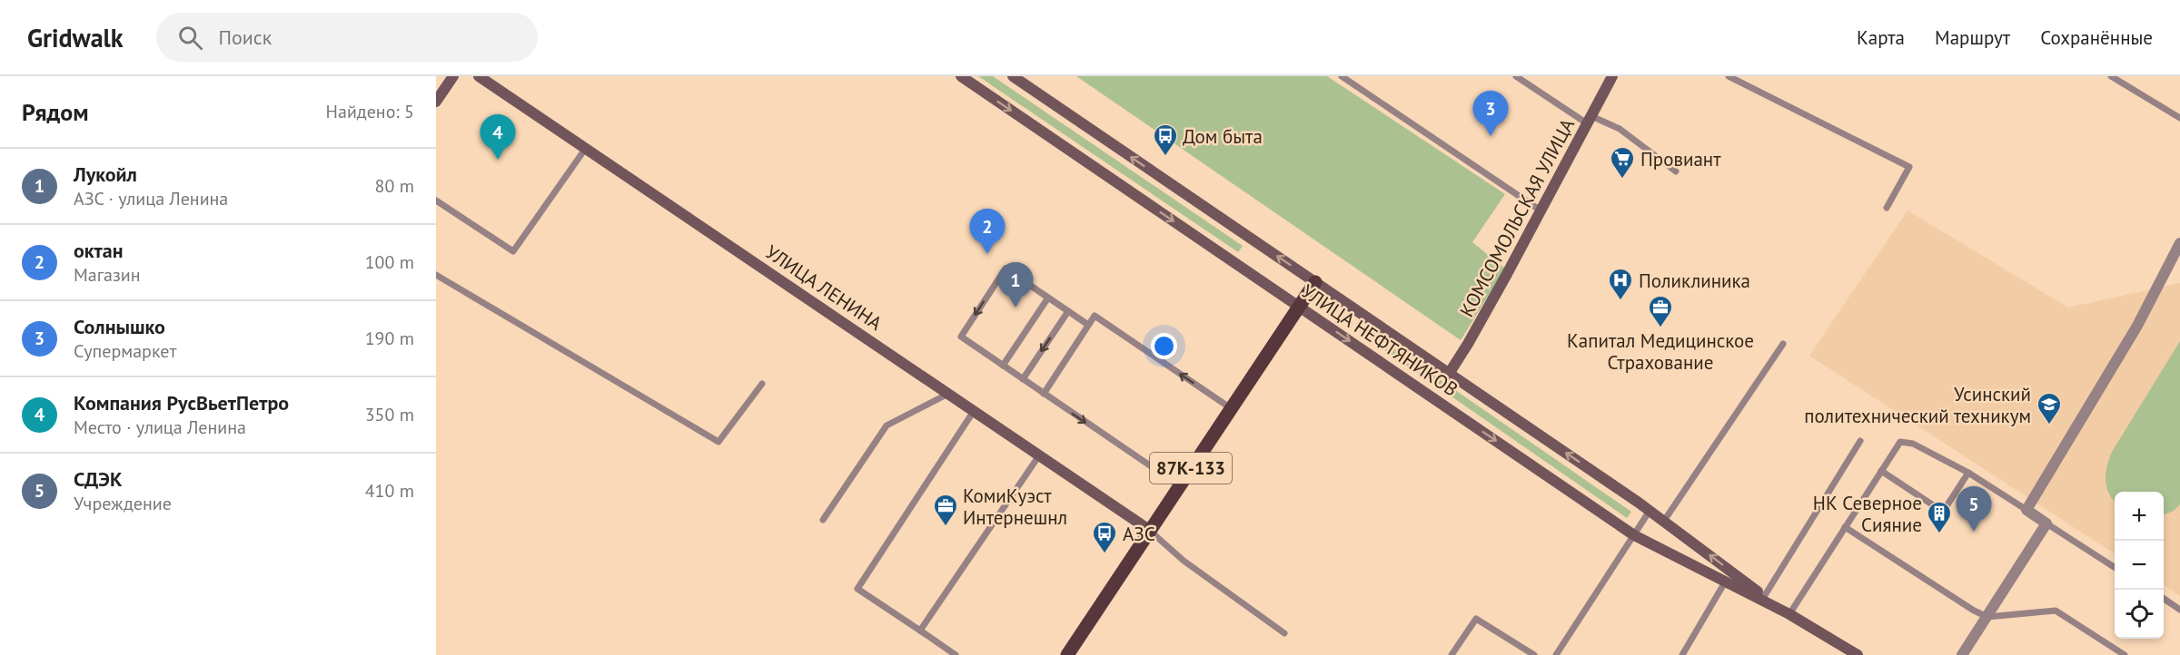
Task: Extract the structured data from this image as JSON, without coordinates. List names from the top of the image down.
{
  "streets": {
    "main road": [
      "КОМСОМОЛЬСКАЯ УЛИЦА",
      "УЛИЦА ЛЕНИНА",
      "УЛИЦА НЕФТЯНИКОВ",
      "87К-133"
    ]
  },
  "crossings": [
    ["КОМСОМОЛЬСКАЯ УЛИЦА", "УЛИЦА НЕФТЯНИКОВ"],
    ["УЛИЦА ЛЕНИНА", "87К-133"],
    ["УЛИЦА НЕФТЯНИКОВ", "87К-133"]
  ],
  "places": {
    "bus stop": ["Дом быта", "АЗС"],
    "supermarket": ["Провиант"],
    "hospital": ["Поликлиника"],
    "office": ["Капитал Медицинское Страхование", "КомиКуэст Интернешнл"],
    "school or university": ["Усинский политехнический техникум"],
    "building": ["НК Северное Сияние"]
  },
  "page": {
    "header": "Gridwalk",
    "search": "Поиск",
    "nav": ["Карта", "Маршрут", "Сохранённые"],
    "heading": ["Рядом", "Найдено: 5"],
    "pins": [
      "3",
      "4",
      "2",
      "1",
      "5"
    ],
    "list": [
      {
        "mark": "1",
        "name": "Лукойл",
        "note": "АЗС · улица Ленина",
        "value": "80 m"
      },
      {
        "mark": "2",
        "name": "октан",
        "note": "Магазин",
        "value": "100 m"
      },
      {
        "mark": "3",
        "name": "Солнышко",
        "note": "Супермаркет",
        "value": "190 m"
      },
      {
        "mark": "4",
        "name": "Компания РусВьетПетро",
        "note": "Место · улица Ленина",
        "value": "350 m"
      },
      {
        "mark": "5",
        "name": "СДЭК",
        "note": "Учреждение",
        "value": "410 m"
      }
    ],
    "map_buttons": ["+", "−"]
  }
}
